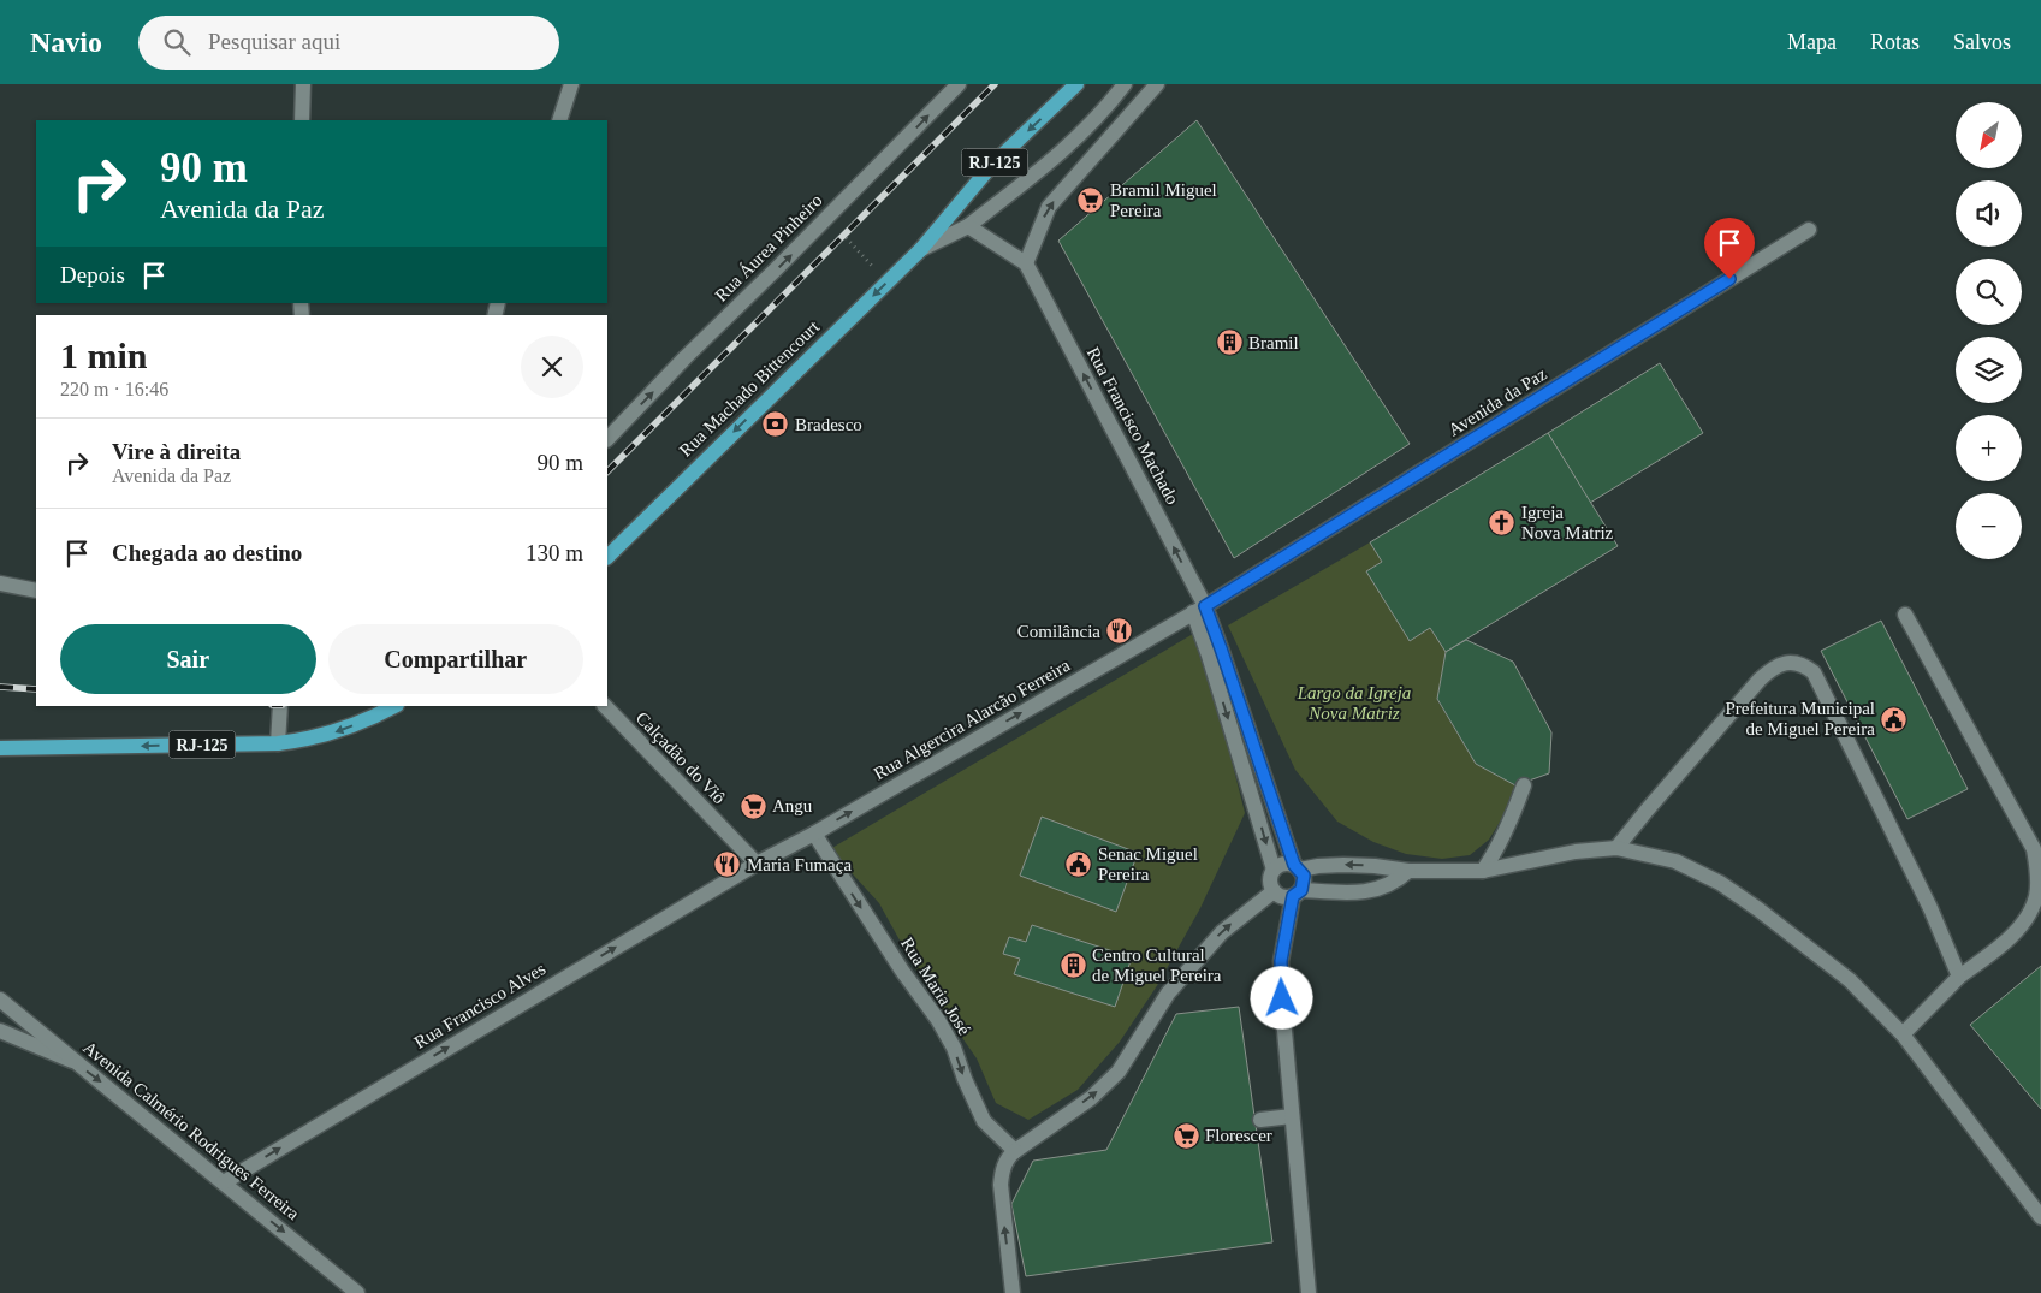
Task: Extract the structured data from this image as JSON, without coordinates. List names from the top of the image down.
{
  "streets": {
    "main road": ["RJ-125", "Rua Machado Bittencourt"],
    "street": [
      "Rua Áurea Pinheiro",
      "Avenida da Paz",
      "Rua Francisco Machado",
      "Rua Algercira Alarcão Ferreira",
      "Calçadão do Viô",
      "Rua Maria José",
      "Rua Francisco Alves",
      "Avenida Calmério Rodrigues Ferreira"
    ]
  },
  "crossings": [
    ["Avenida da Paz", "Rua Francisco Machado"],
    ["Avenida da Paz", "Rua Algercira Alarcão Ferreira"],
    ["Rua Francisco Machado", "Rua Algercira Alarcão Ferreira"],
    ["Rua Algercira Alarcão Ferreira", "Calçadão do Viô"],
    ["Rua Algercira Alarcão Ferreira", "Rua Maria José"],
    ["Rua Algercira Alarcão Ferreira", "Rua Francisco Alves"],
    ["Calçadão do Viô", "Rua Francisco Alves"],
    ["Rua Francisco Alves", "Avenida Calmério Rodrigues Ferreira"]
  ],
  "one_way": [
    "Rua Áurea Pinheiro",
    "Rua Machado Bittencourt",
    "Rua Francisco Machado",
    "Rua Algercira Alarcão Ferreira",
    "Rua Maria José",
    "Rua Francisco Alves",
    "Avenida Calmério Rodrigues Ferreira"
  ],
  "parks": ["Largo da Igreja Nova Matriz"],
  "places": {
    "supermarket": ["Bramil Miguel Pereira", "Angu", "Florescer"],
    "building": ["Bramil", "Centro Cultural de Miguel Pereira"],
    "bank": ["Bradesco"],
    "church": ["Igreja Nova Matriz"],
    "restaurant": ["Comilância", "Maria Fumaça"],
    "public building": ["Prefeitura Municipal de Miguel Pereira", "Senac Miguel Pereira"]
  },
  "north": "bottom left",
  "page": {
    "header": "Navio",
    "search": "Pesquisar aqui",
    "nav": ["Mapa", "Rotas", "Salvos"],
    "map_buttons": ["+", "−"],
    "turn": ["90 m", "Avenida da Paz"],
    "then": "Depois",
    "heading": ["1 min", "220 m · 16:46"],
    "list": [
      {
        "name": "Vire à direita",
        "note": "Avenida da Paz",
        "value": "90 m"
      },
      {
        "name": "Chegada ao destino",
        "value": "130 m"
      }
    ],
    "buttons": ["Sair", "Compartilhar"]
  }
}
